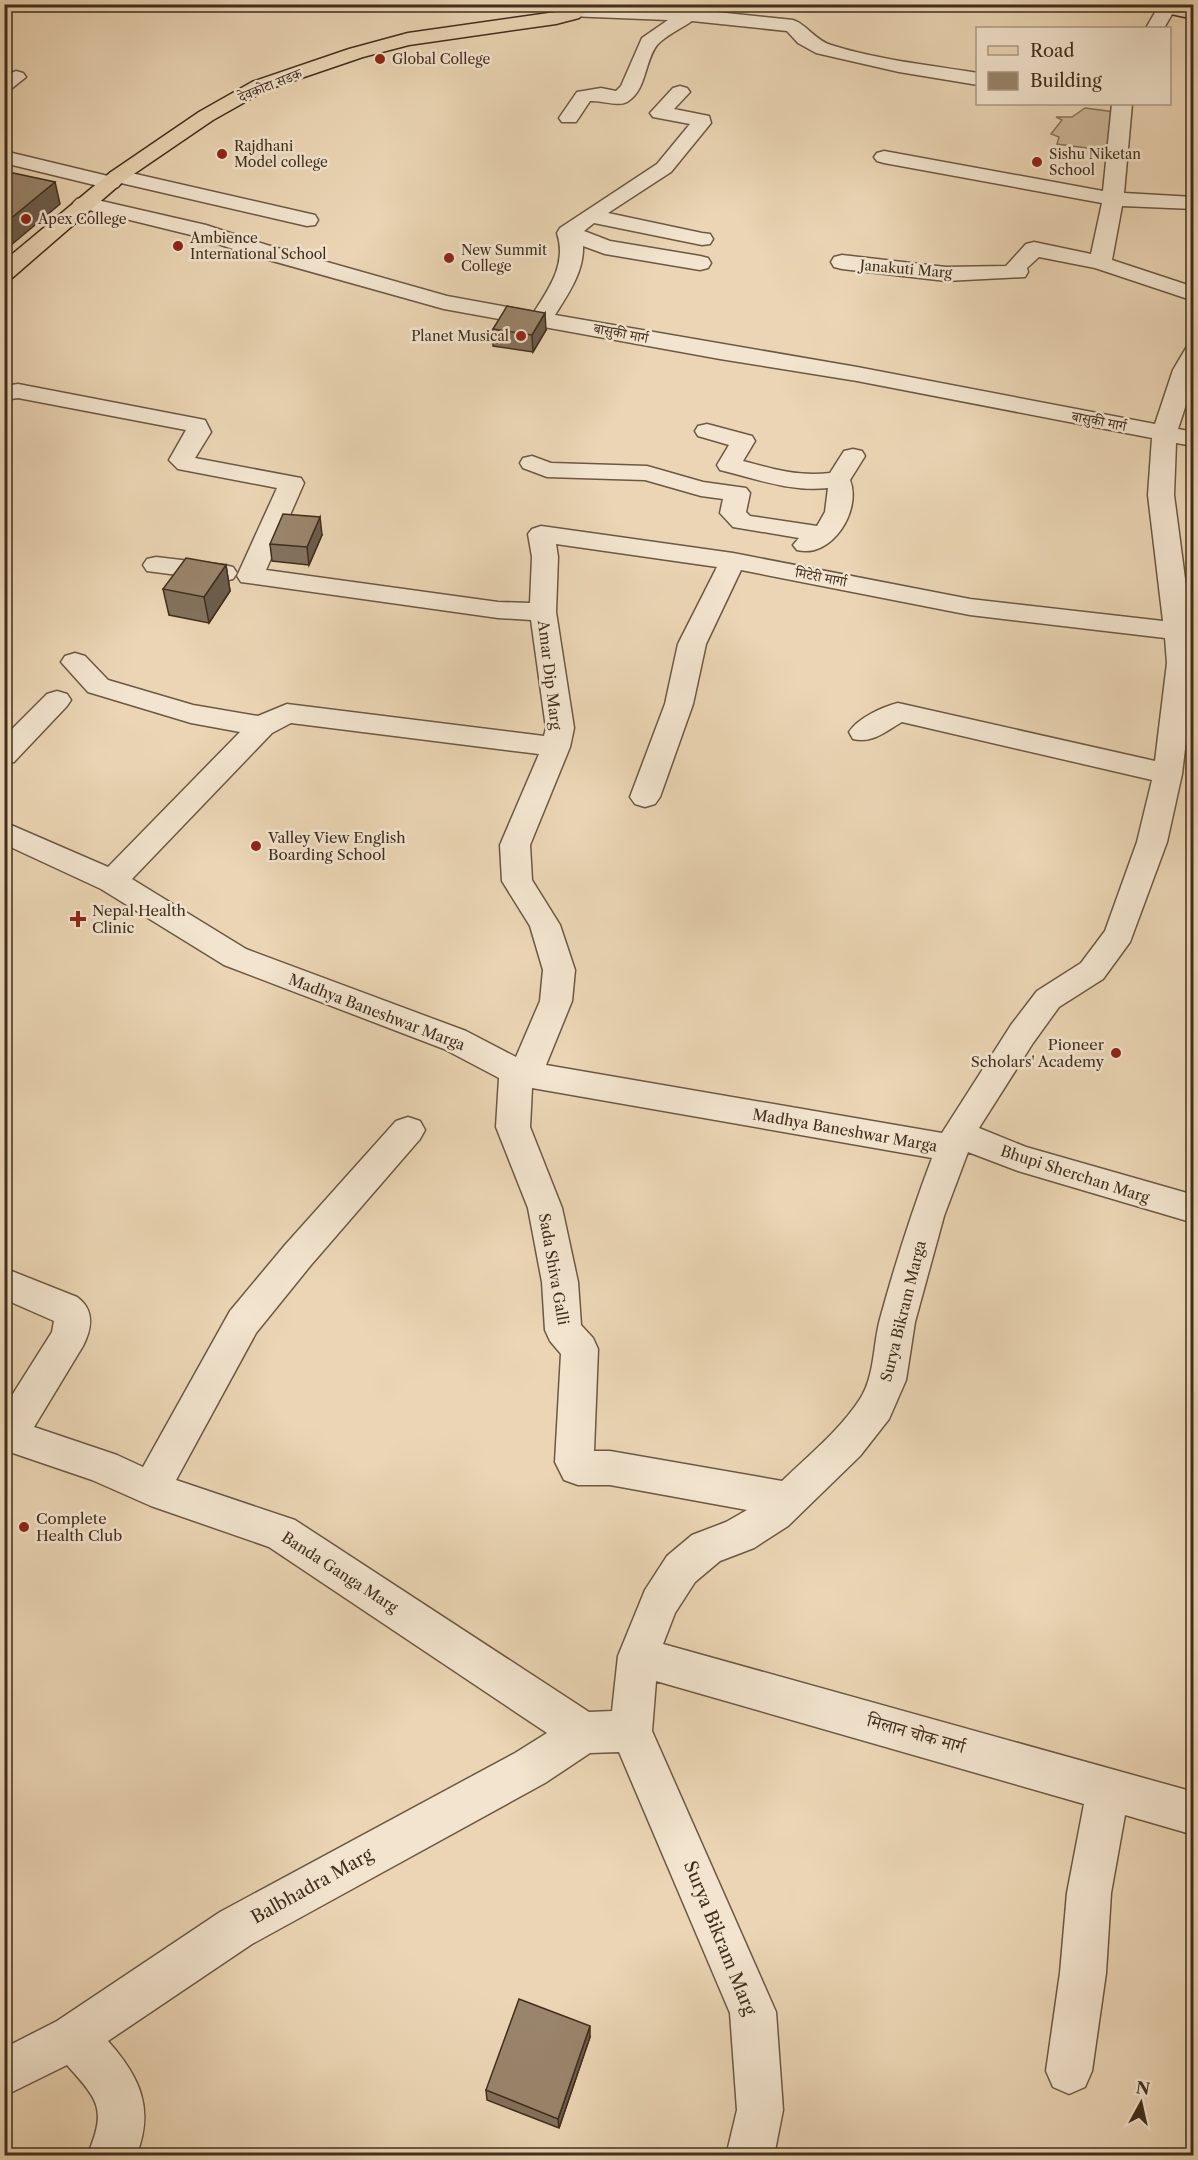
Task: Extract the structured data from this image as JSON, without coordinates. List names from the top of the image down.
{
  "streets": {
    "main road": ["देवकोटा सडक"],
    "street": [
      "Janakuti Marg",
      "बासुकी मार्ग",
      "मिटेरी मार्गा",
      "Amar Dip Marg",
      "Madhya Baneshwar Marga",
      "Bhupi Sherchan Marg",
      "Sada Shiva Galli",
      "Surya Bikram Marga",
      "Banda Ganga Marg",
      "मिलान चोक मार्ग",
      "Balbhadra Marg",
      "Surya Bikram Marg"
    ]
  },
  "crossings": [
    ["देवकोटा सडक", "बासुकी मार्ग"],
    ["बासुकी मार्ग", "Surya Bikram Marga"],
    ["मिटेरी मार्गा", "Amar Dip Marg"],
    ["मिटेरी मार्गा", "Surya Bikram Marga"],
    ["Amar Dip Marg", "Madhya Baneshwar Marga"],
    ["Amar Dip Marg", "Sada Shiva Galli"],
    ["Madhya Baneshwar Marga", "Bhupi Sherchan Marg"],
    ["Madhya Baneshwar Marga", "Sada Shiva Galli"],
    ["Madhya Baneshwar Marga", "Surya Bikram Marga"],
    ["Bhupi Sherchan Marg", "Surya Bikram Marga"],
    ["Sada Shiva Galli", "Surya Bikram Marga"],
    ["Surya Bikram Marga", "मिलान चोक मार्ग"],
    ["Surya Bikram Marga", "Surya Bikram Marg"],
    ["Banda Ganga Marg", "Balbhadra Marg"]
  ],
  "places": {
    "other": [
      "Global College",
      "Rajdhani Model college",
      "Sishu Niketan School",
      "Apex College",
      "Ambience International School",
      "New Summit College",
      "Planet Musical",
      "Valley View English Boarding School",
      "Pioneer Scholars' Academy",
      "Complete Health Club"
    ],
    "health": ["Nepal Health Clinic"]
  },
  "legend": ["Road", "Building"],
  "north": "top"
}
